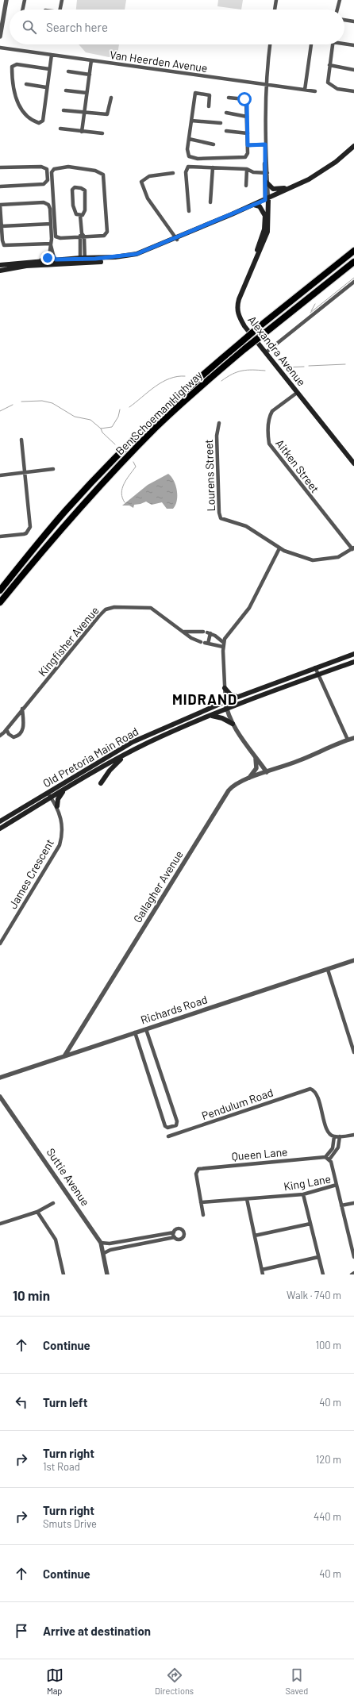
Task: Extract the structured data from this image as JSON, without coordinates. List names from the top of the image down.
{
  "streets": {
    "highway": ["Ben Schoeman Highway"],
    "main road": ["Alexandra Avenue", "Old Pretoria Main Road"],
    "street": [
      "Van Heerden Avenue",
      "Aitken Street",
      "Lourens Street",
      "Kingfisher Avenue",
      "James Crescent",
      "Gallagher Avenue",
      "Richards Road",
      "Pendulum Road",
      "Queen Lane",
      "Suttie Avenue",
      "King Lane"
    ]
  },
  "crossings": [
    ["Alexandra Avenue", "Aitken Street"],
    ["Old Pretoria Main Road", "James Crescent"],
    ["Gallagher Avenue", "Richards Road"],
    ["Queen Lane", "King Lane"]
  ],
  "districts": ["MIDRAND"],
  "page": {
    "search": "Search here",
    "heading": ["10 min", "Walk · 740 m"],
    "list": [
      ["Continue", "100 m"],
      ["Turn left", "40 m"],
      ["Turn right", "1st Road", "120 m"],
      ["Turn right", "Smuts Drive", "440 m"],
      ["Continue", "40 m"],
      "Arrive at destination"
    ],
    "nav": ["Map", "Directions", "Saved"]
  }
}
